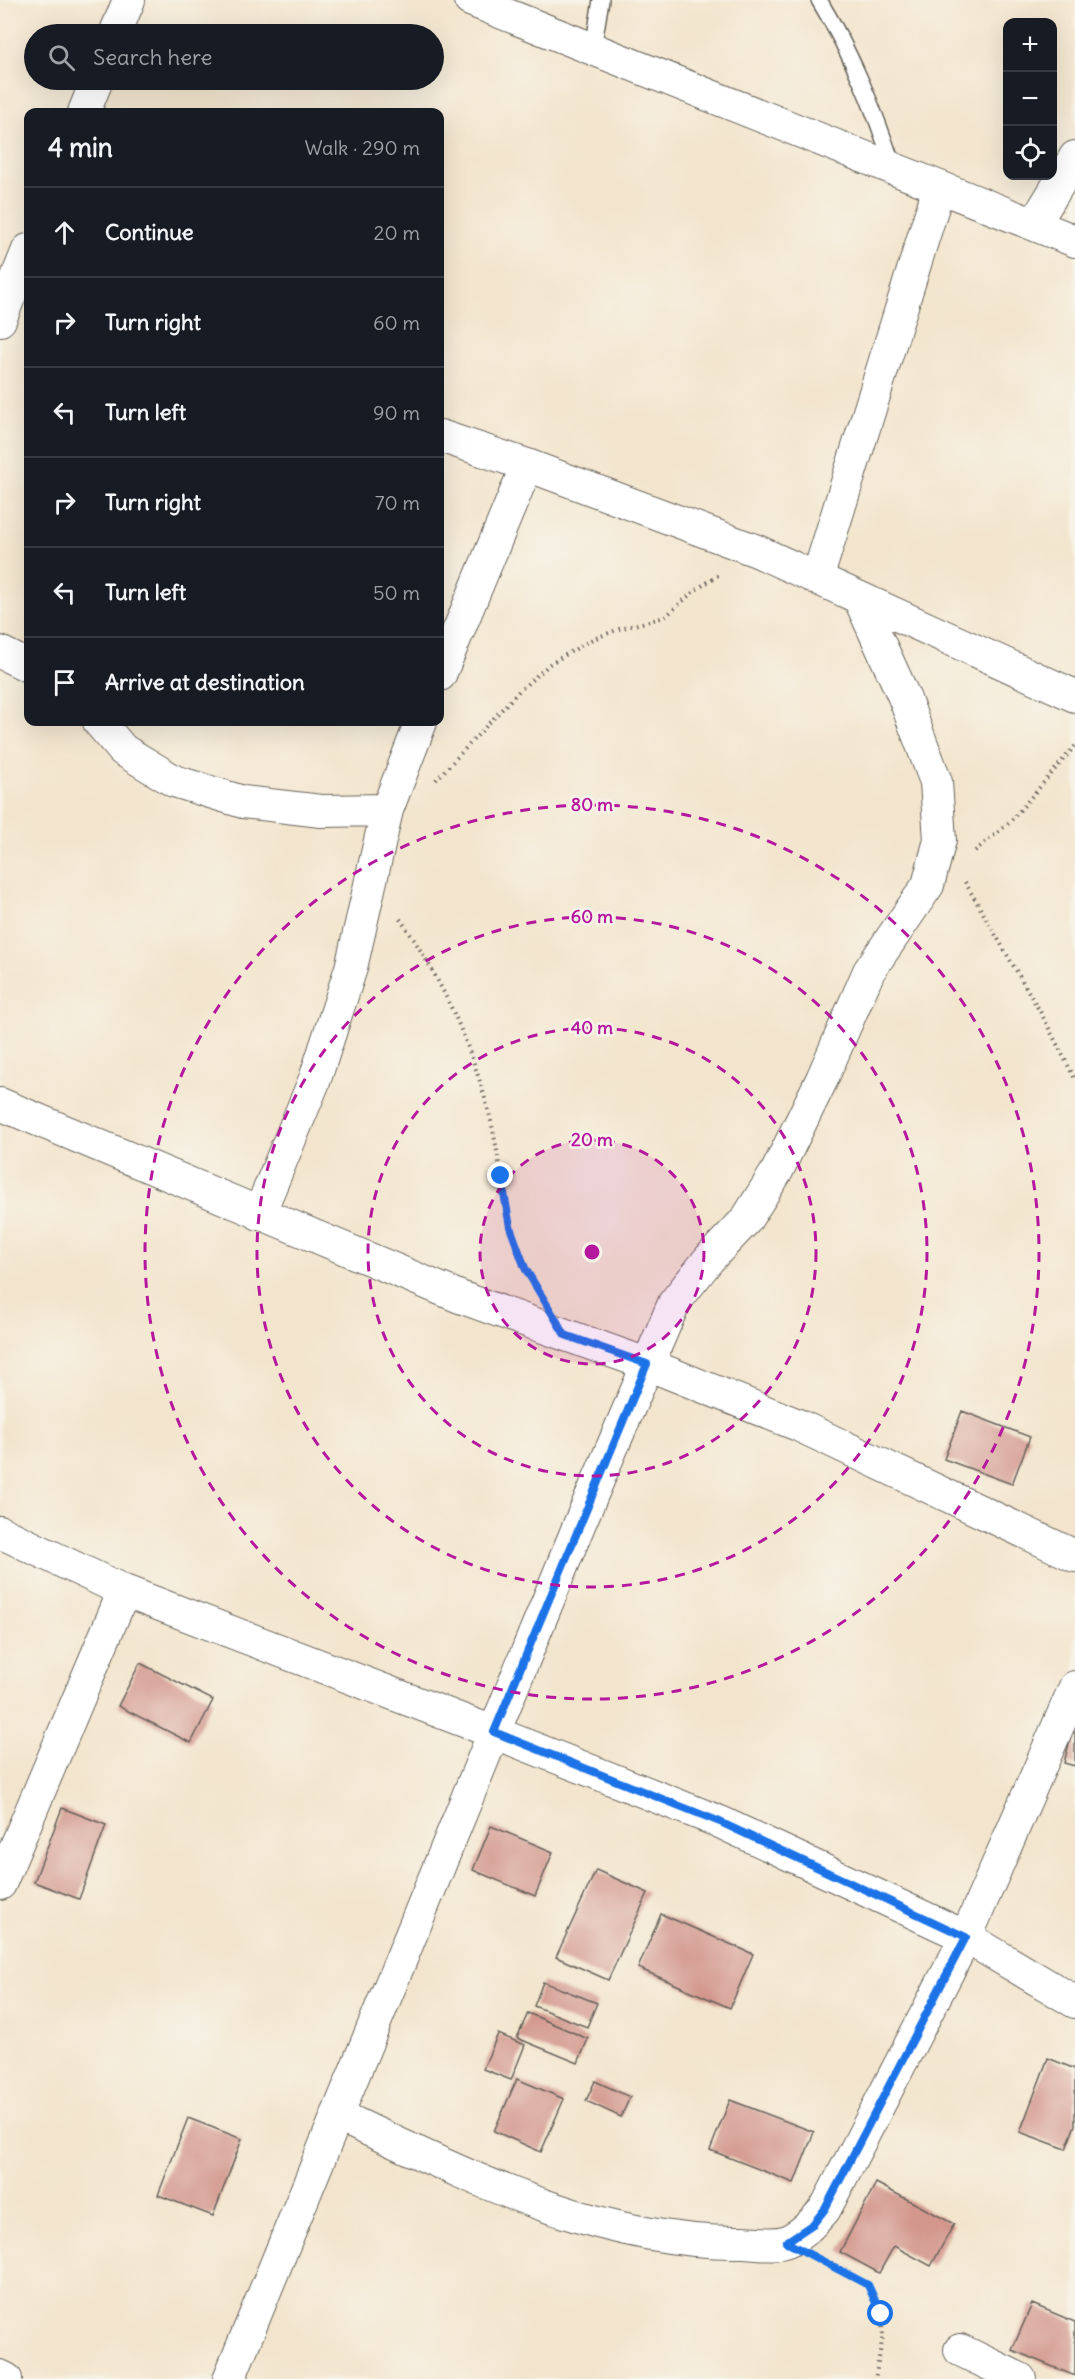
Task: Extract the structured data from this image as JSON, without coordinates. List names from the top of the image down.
{
  "page": {
    "map_buttons": ["+", "−"],
    "search": "Search here",
    "heading": ["4 min", "Walk · 290 m"],
    "list": [
      ["Continue", "20 m"],
      ["Turn right", "60 m"],
      ["Turn left", "90 m"],
      ["Turn right", "70 m"],
      ["Turn left", "50 m"],
      "Arrive at destination"
    ]
  },
  "rings": [
    "80 m",
    "60 m",
    "40 m",
    "20 m"
  ]
}
